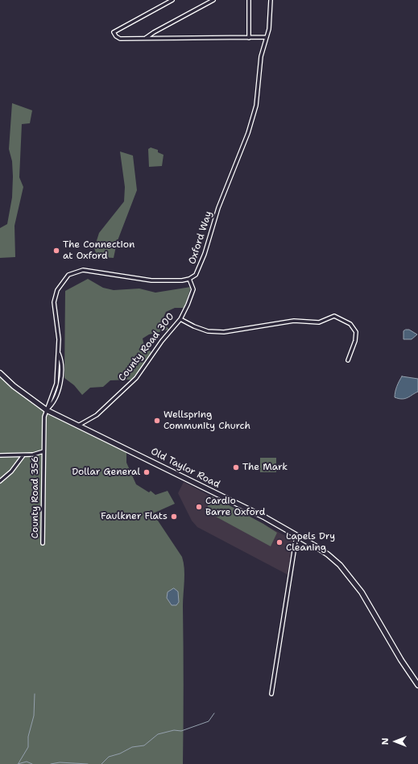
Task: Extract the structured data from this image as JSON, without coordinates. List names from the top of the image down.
{
  "streets": {
    "street": [
      "Oxford Way",
      "County Road 300",
      "Old Taylor Road",
      "County Road 356"
    ]
  },
  "crossings": [
    ["Oxford Way", "County Road 300"],
    ["County Road 300", "Old Taylor Road"],
    ["Old Taylor Road", "County Road 356"]
  ],
  "places": [
    "The Connection at Oxford",
    "Wellspring Community Church",
    "The Mark",
    "Dollar General",
    "Cardio Barre Oxford",
    "Faulkner Flats",
    "Lapels Dry Cleaning"
  ],
  "north": "left"
}
